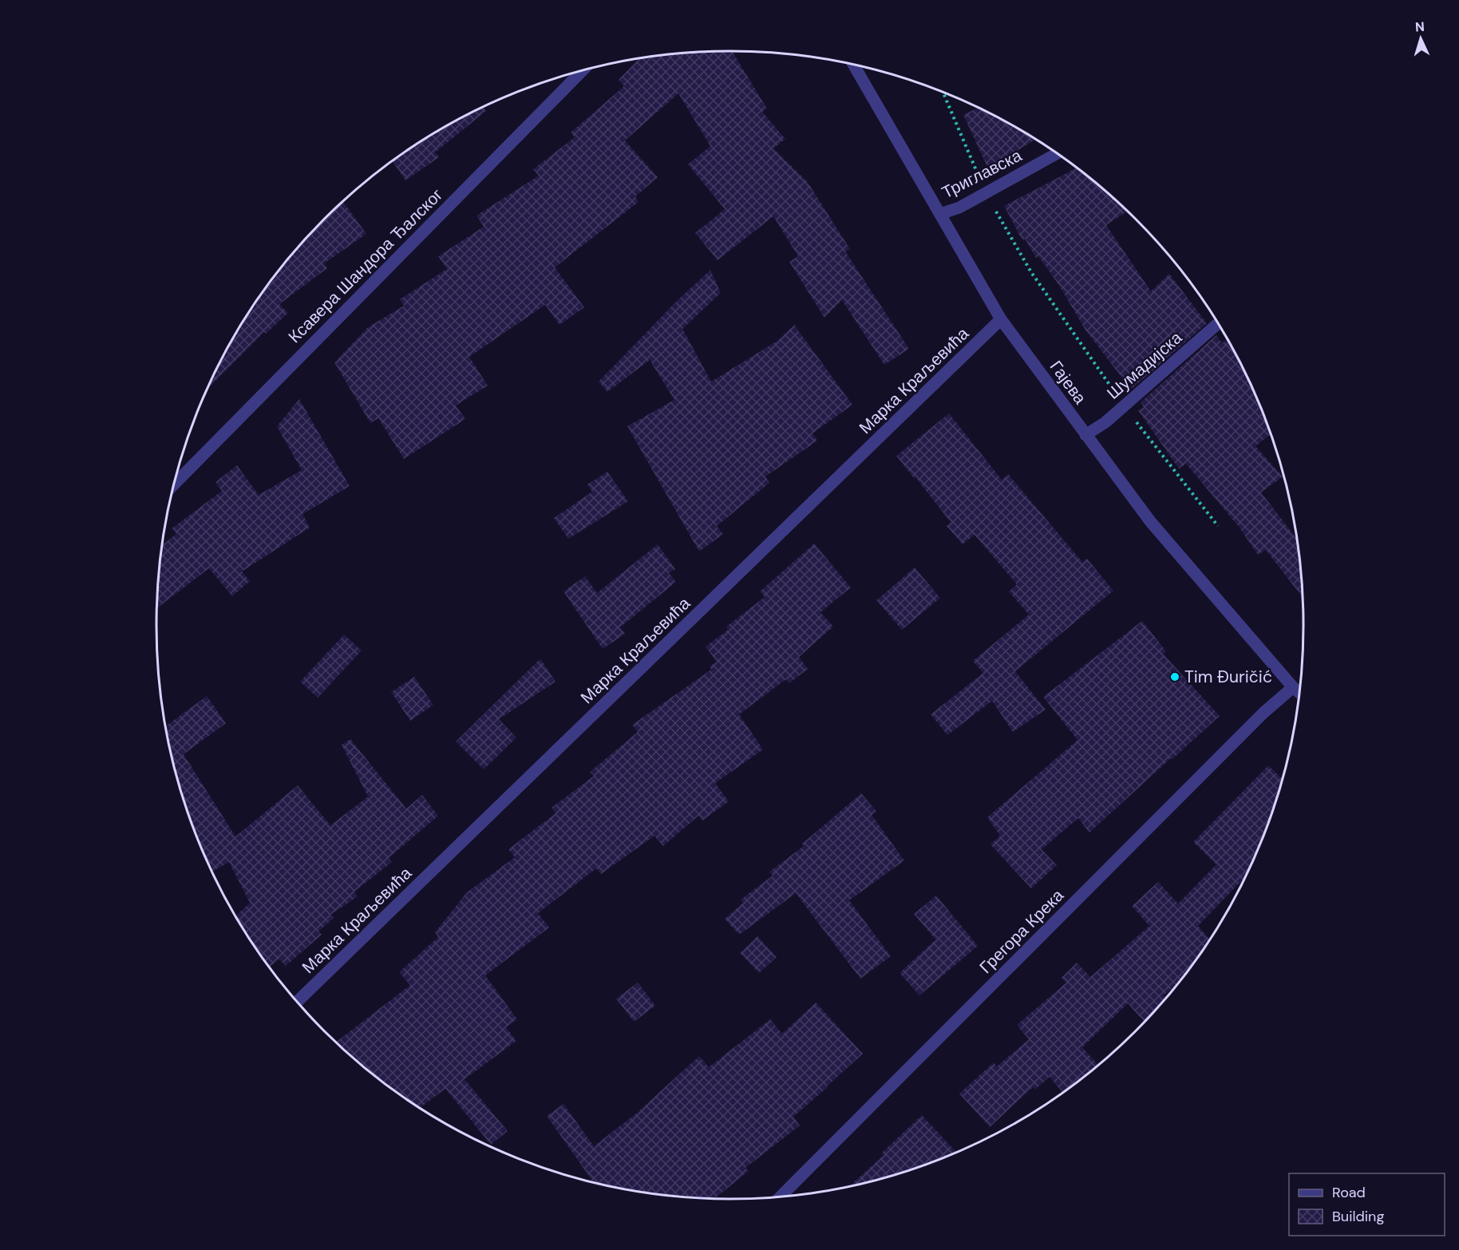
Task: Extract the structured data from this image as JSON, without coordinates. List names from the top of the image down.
{
  "streets": {
    "street": [
      "Триглавска",
      "Ксавера Шандора Ђалског",
      "Шумадијска",
      "Марка Краљевића",
      "Гајева",
      "Грегора Крека"
    ]
  },
  "crossings": [
    ["Триглавска", "Гајева"],
    ["Шумадијска", "Гајева"],
    ["Марка Краљевића", "Гајева"],
    ["Гајева", "Грегора Крека"]
  ],
  "places": ["Tim Đuričić"],
  "legend": ["Road", "Building"],
  "north": "top"
}
